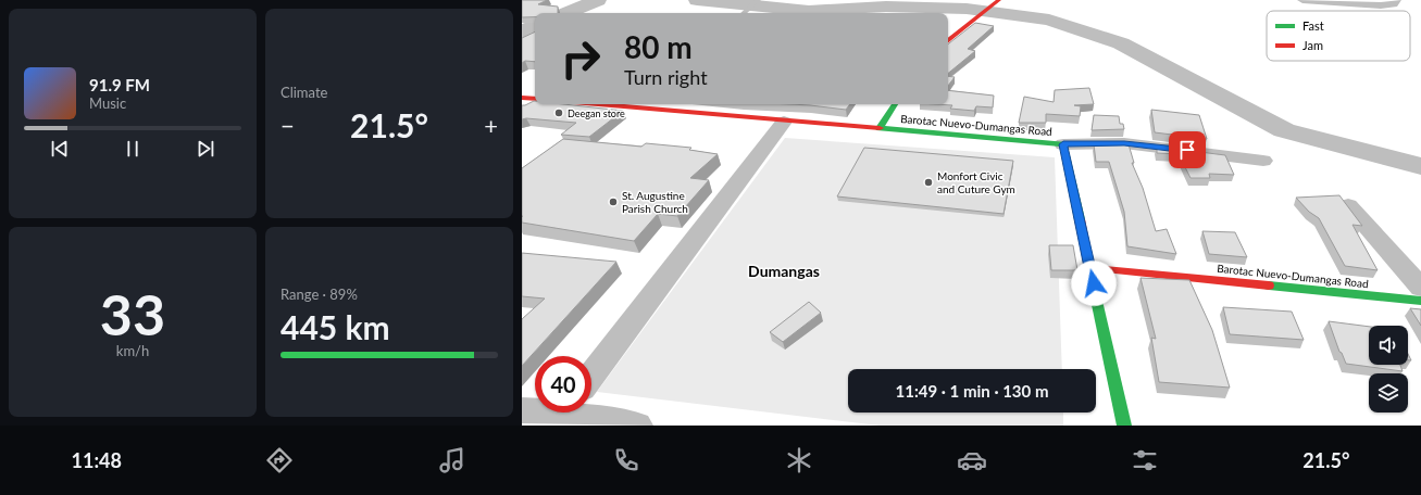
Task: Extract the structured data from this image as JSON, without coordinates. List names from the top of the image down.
{
  "streets": {
    "main road": ["Barotac Nuevo-Dumangas Road"]
  },
  "districts": ["Dumangas"],
  "places": ["Deegan store", "Monfort Civic and Cuture Gym", "St. Augustine Parish Church"],
  "legend": ["Fast", "Jam"],
  "page": {
    "tile": [
      "Climate",
      ["33", "km/h"],
      ["Range · 89%", "445 km"]
    ],
    "turn": ["80 m", "Turn right"],
    "song": ["91.9 FM", "Music"],
    "heat": ["−", "21.5°", "+"],
    "limit": "40",
    "trip": "11:49 · 1 min · 130 m",
    "tabs": ["11:48", "21.5°"]
  }
}
